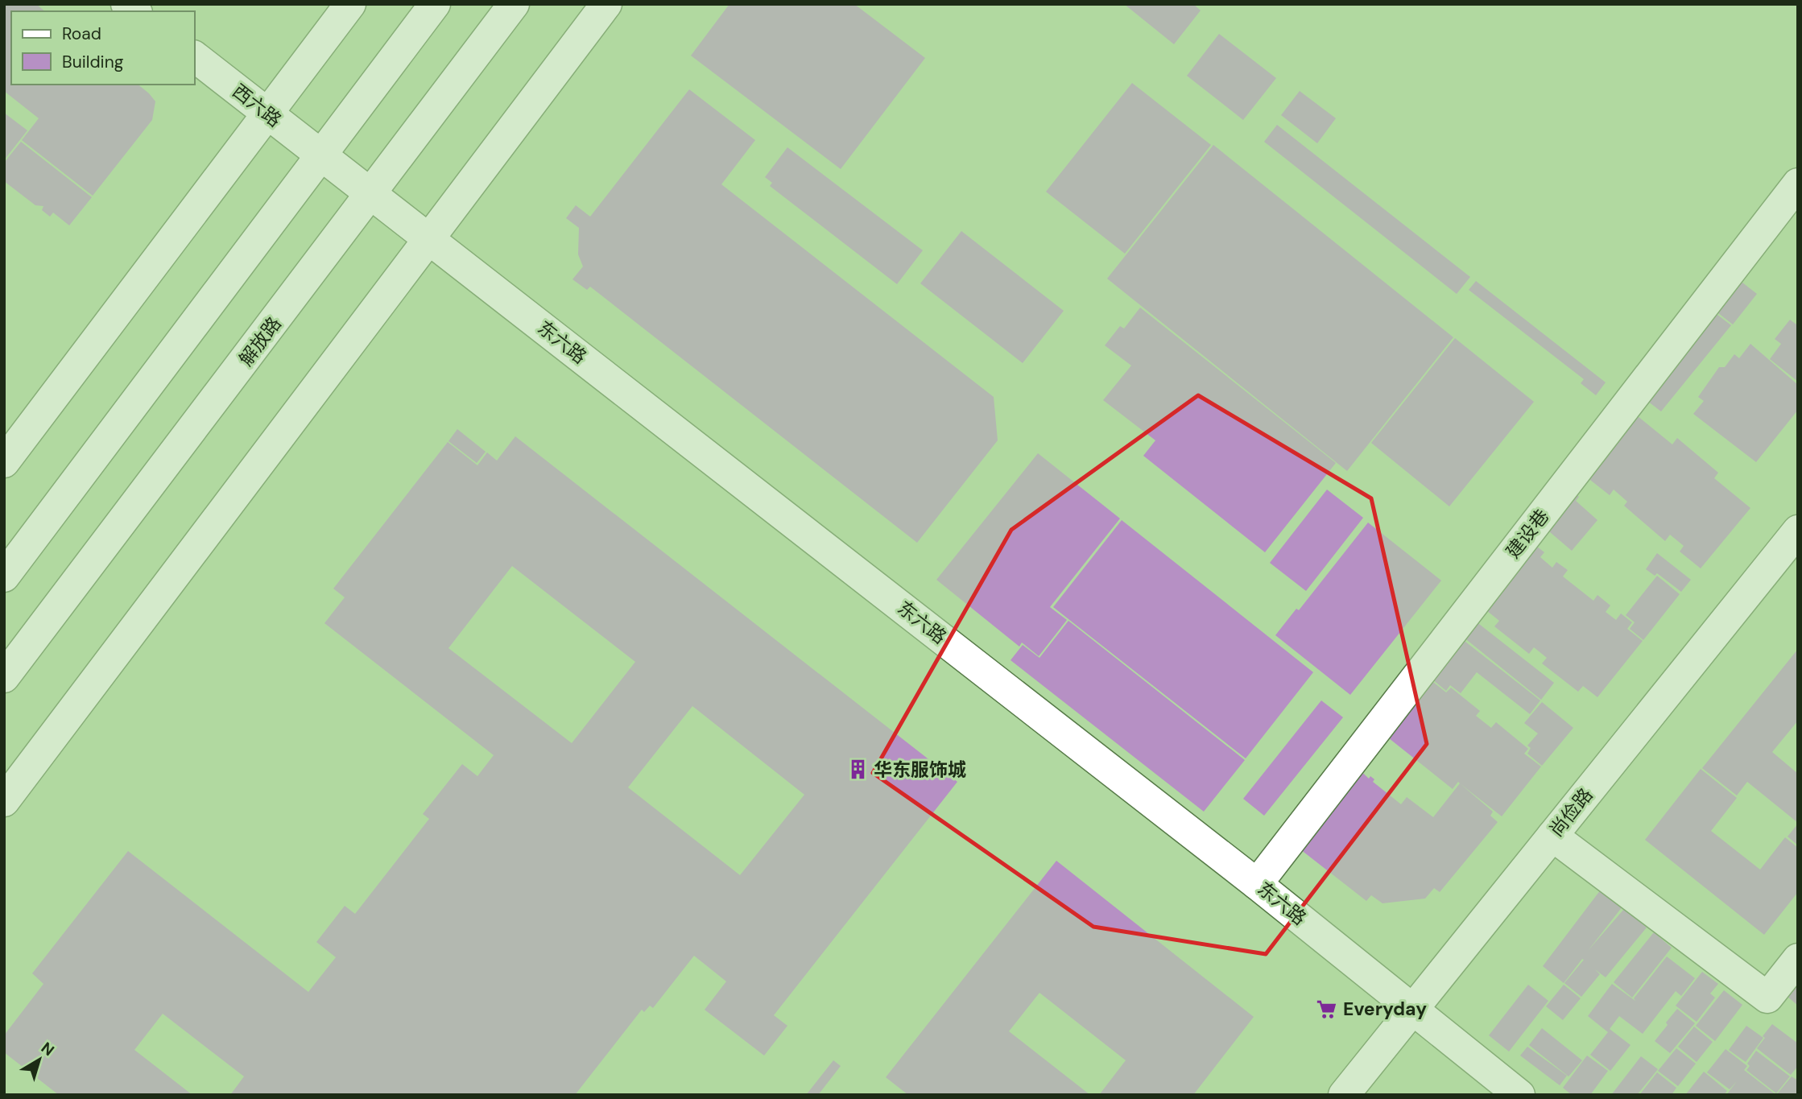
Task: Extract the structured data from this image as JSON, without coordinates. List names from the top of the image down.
{
  "streets": {
    "street": [
      "西六路",
      "解放路",
      "东六路",
      "建设巷",
      "尚俭路"
    ]
  },
  "crossings": [
    ["西六路", "东六路"],
    ["解放路", "东六路"],
    ["东六路", "建设巷"],
    ["东六路", "尚俭路"]
  ],
  "places": {
    "building": ["华东服饰城"],
    "supermarket": ["Everyday"]
  },
  "legend": ["Road", "Building"],
  "north": "top right"
}
